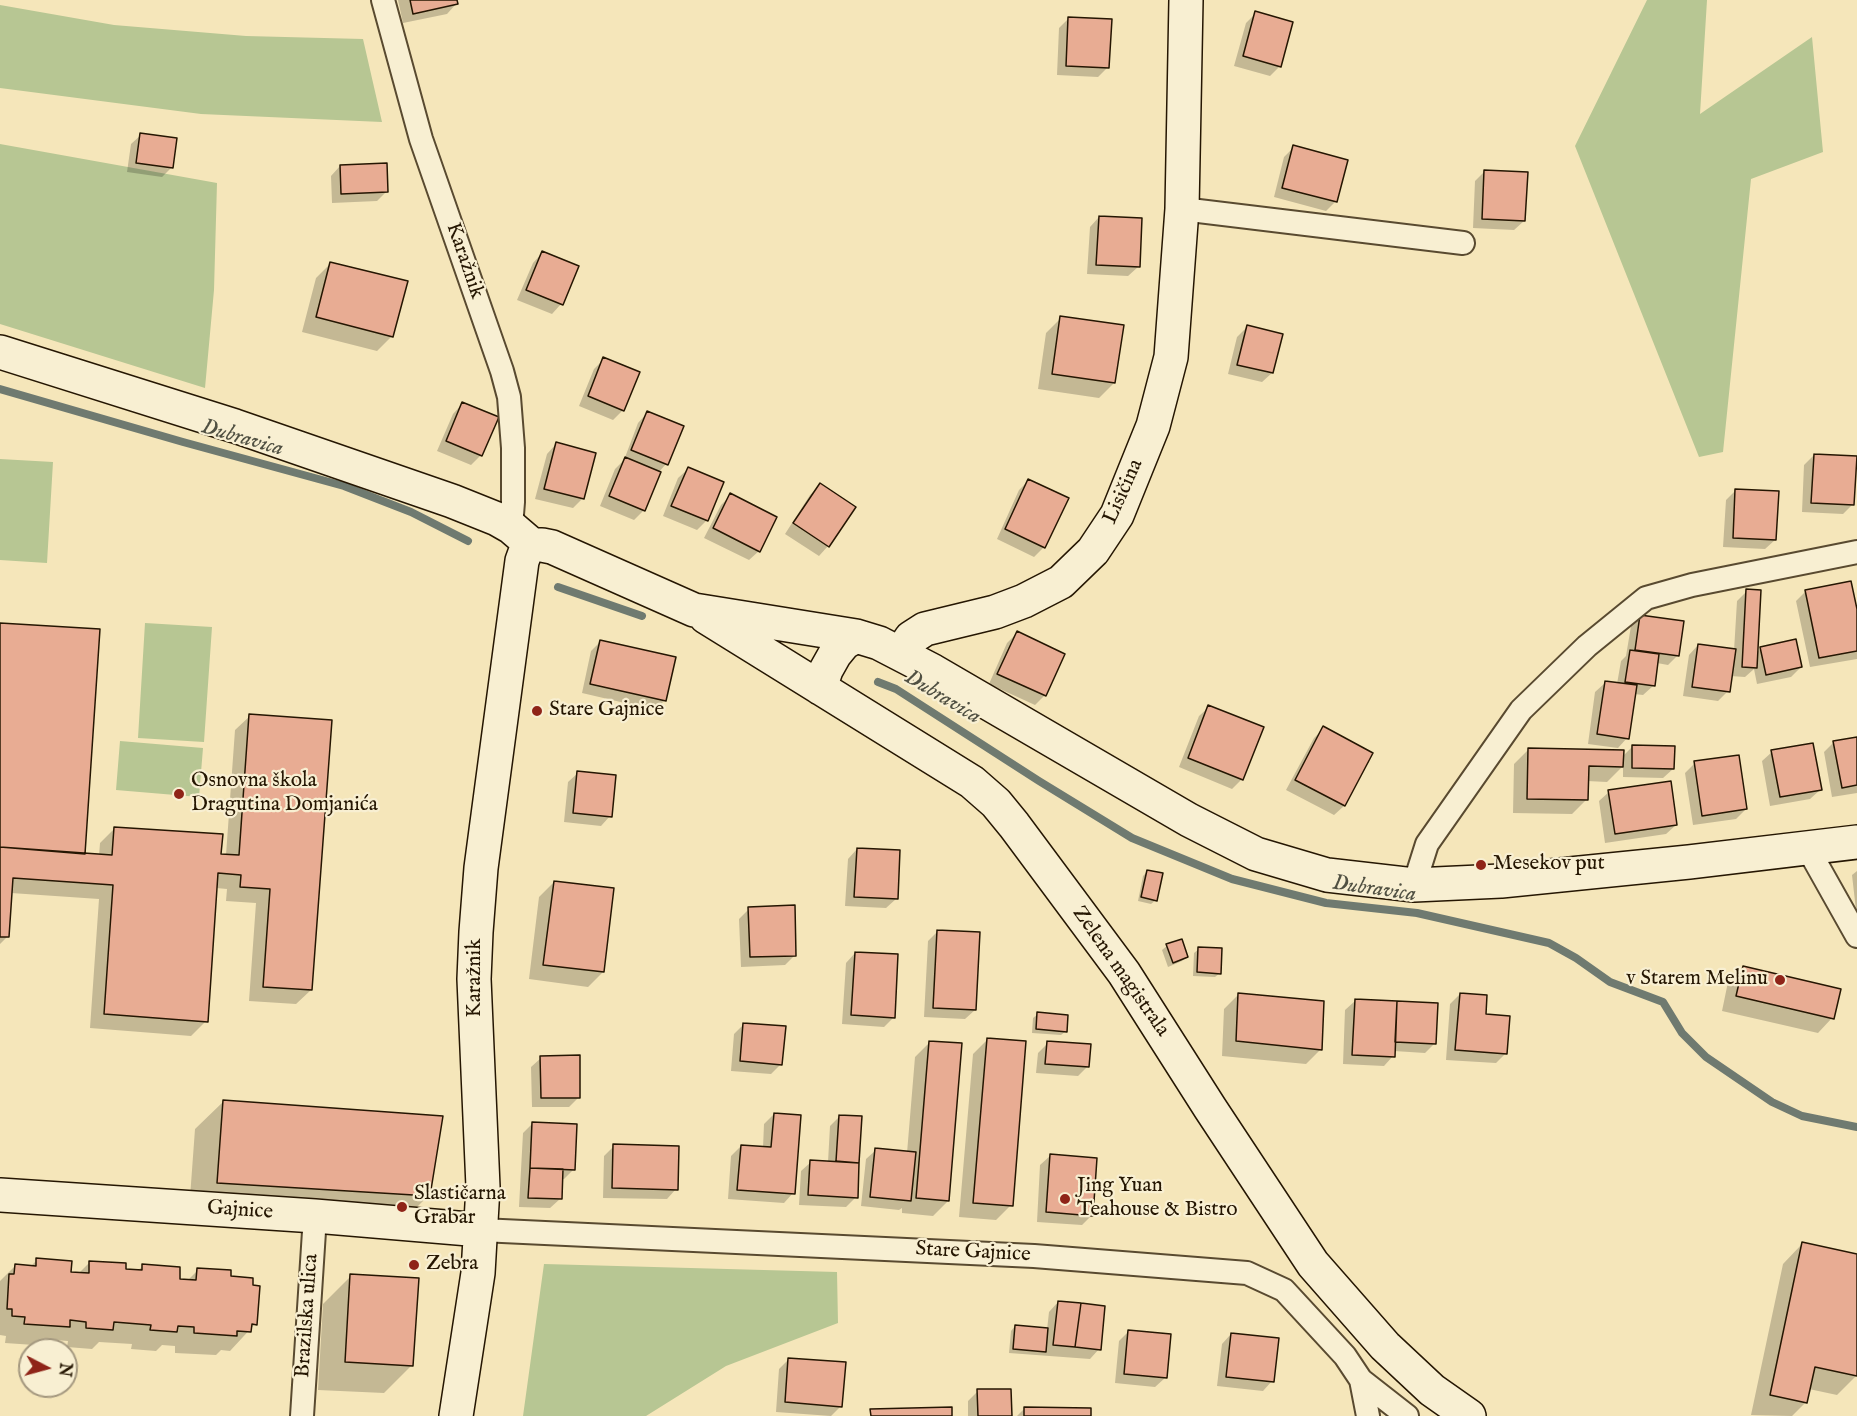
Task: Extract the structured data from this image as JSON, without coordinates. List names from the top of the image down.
{
  "streets": {
    "street": [
      "Karažnik",
      "Lisičina",
      "Zelena magistrala",
      "Gajnice",
      "Stare Gajnice",
      "Brazilska ulica"
    ]
  },
  "crossings": [
    ["Karažnik", "Gajnice"],
    ["Karažnik", "Stare Gajnice"],
    ["Gajnice", "Stare Gajnice"],
    ["Gajnice", "Brazilska ulica"]
  ],
  "water": ["Dubravica"],
  "places": [
    "Stare Gajnice",
    "Osnovna škola Dragutina Domjanića",
    "Mesekov put",
    "v Starem Melinu",
    "Jing Yuan Teahouse & Bistro",
    "Slastičarna Grabar",
    "Zebra"
  ],
  "north": "right"
}
